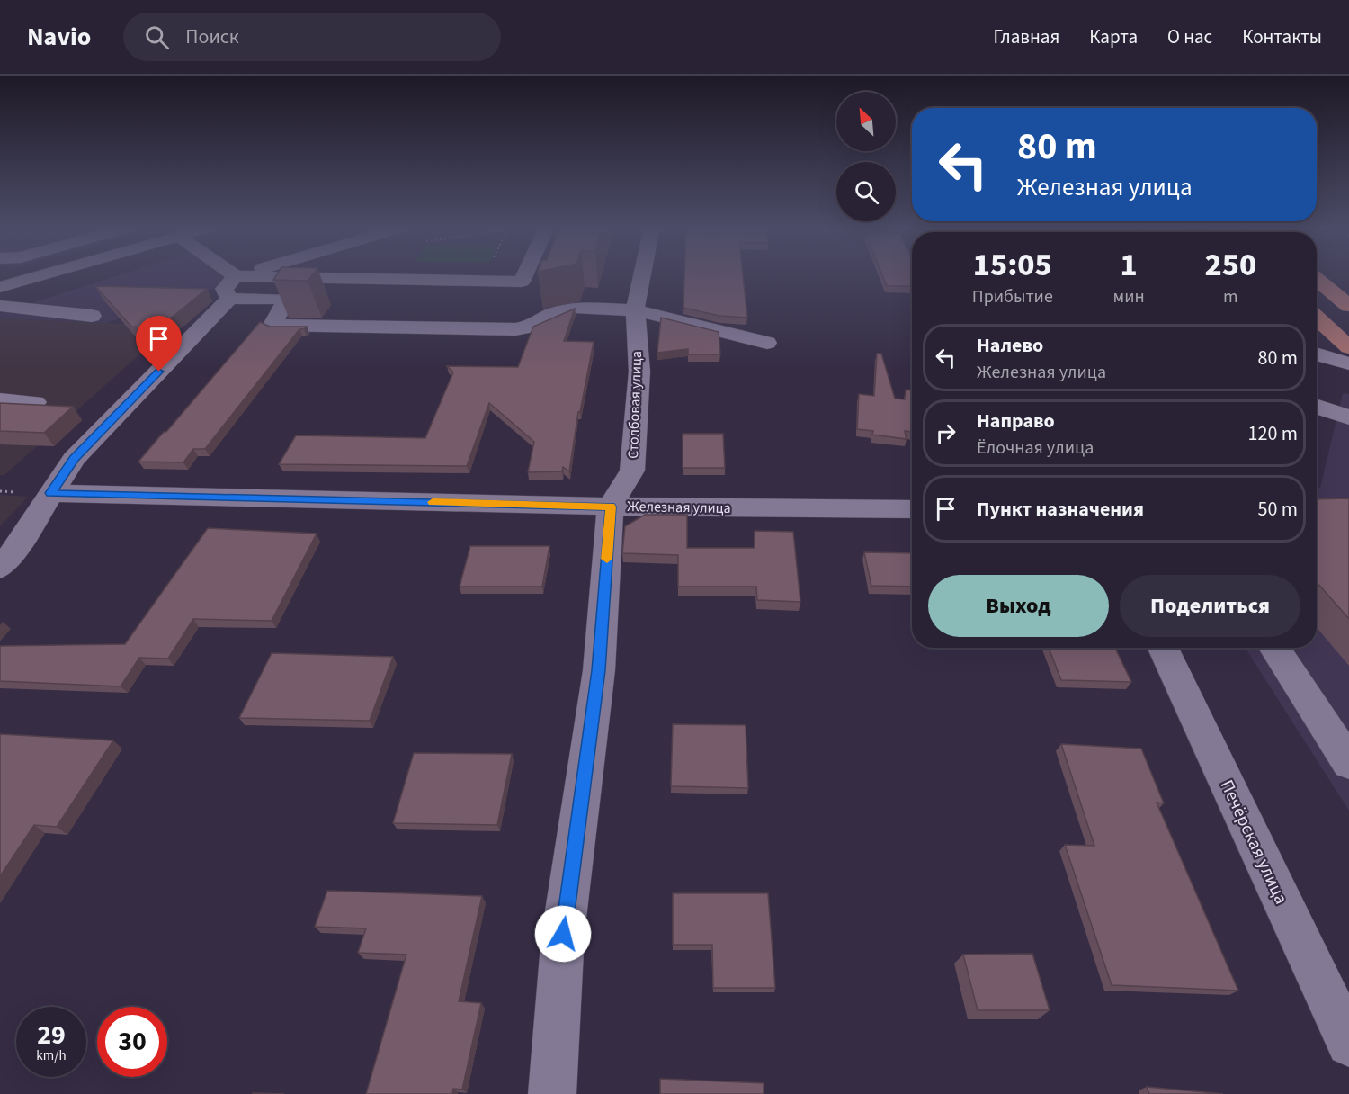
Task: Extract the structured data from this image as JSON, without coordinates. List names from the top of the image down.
{
  "streets": {
    "street": ["Столбовая улица", "Железная улица", "Печёрская улица"]
  },
  "crossings": [
    ["Столбовая улица", "Железная улица"]
  ],
  "north": "top left",
  "page": {
    "header": "Navio",
    "search": "Поиск",
    "nav": [
      "Главная",
      "Карта",
      "О нас",
      "Контакты"
    ],
    "turn": ["80 m", "Железная улица"],
    "eta": [
      "15:05",
      "Прибытие",
      "1",
      "мин",
      "250",
      "m"
    ],
    "list": [
      {
        "name": "Налево",
        "note": "Железная улица",
        "value": "80 m"
      },
      {
        "name": "Направо",
        "note": "Ёлочная улица",
        "value": "120 m"
      },
      {
        "name": "Пункт назначения",
        "value": "50 m"
      }
    ],
    "buttons": ["Выход", "Поделиться"],
    "speed": "29 km/h",
    "limit": "30"
  }
}
